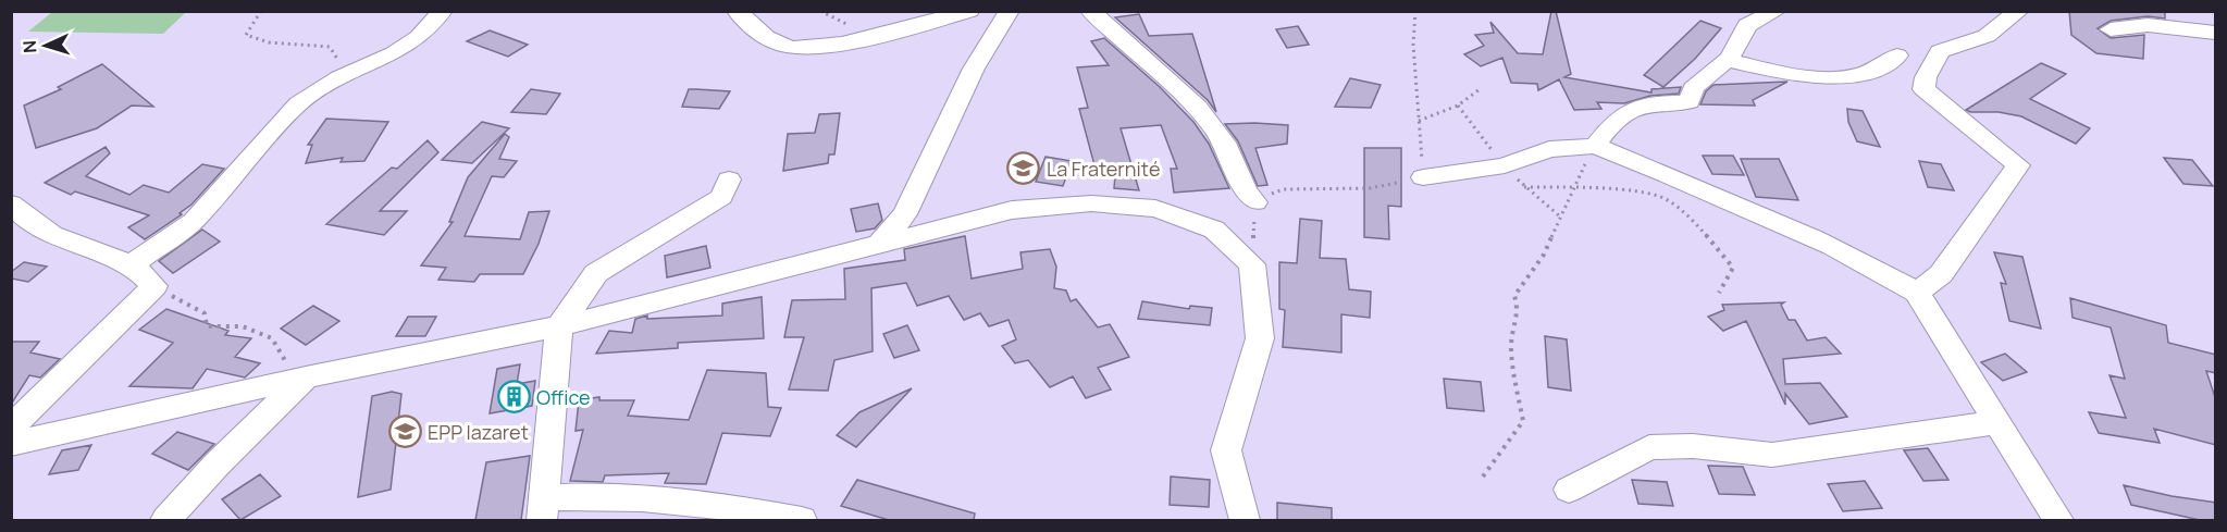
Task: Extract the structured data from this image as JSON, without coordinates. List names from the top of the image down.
{
  "places": {
    "school or university": ["La Fraternité", "EPP lazaret"],
    "building": ["Office"]
  },
  "north": "left"
}
